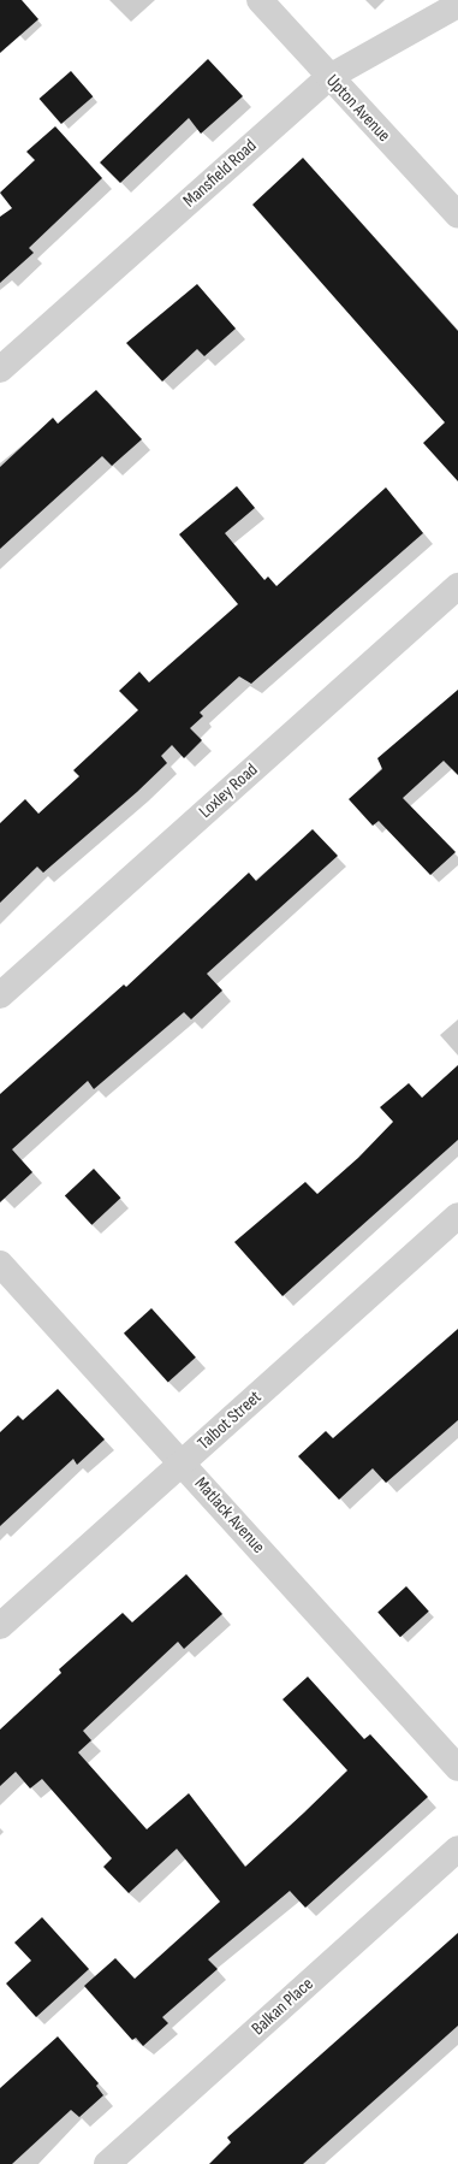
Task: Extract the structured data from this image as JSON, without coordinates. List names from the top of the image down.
{
  "streets": {
    "street": [
      "Upton Avenue",
      "Mansfield Road",
      "Loxley Road",
      "Talbot Street",
      "Matlack Avenue",
      "Balkan Place"
    ]
  },
  "crossings": [
    ["Upton Avenue", "Mansfield Road"],
    ["Talbot Street", "Matlack Avenue"]
  ]
}
